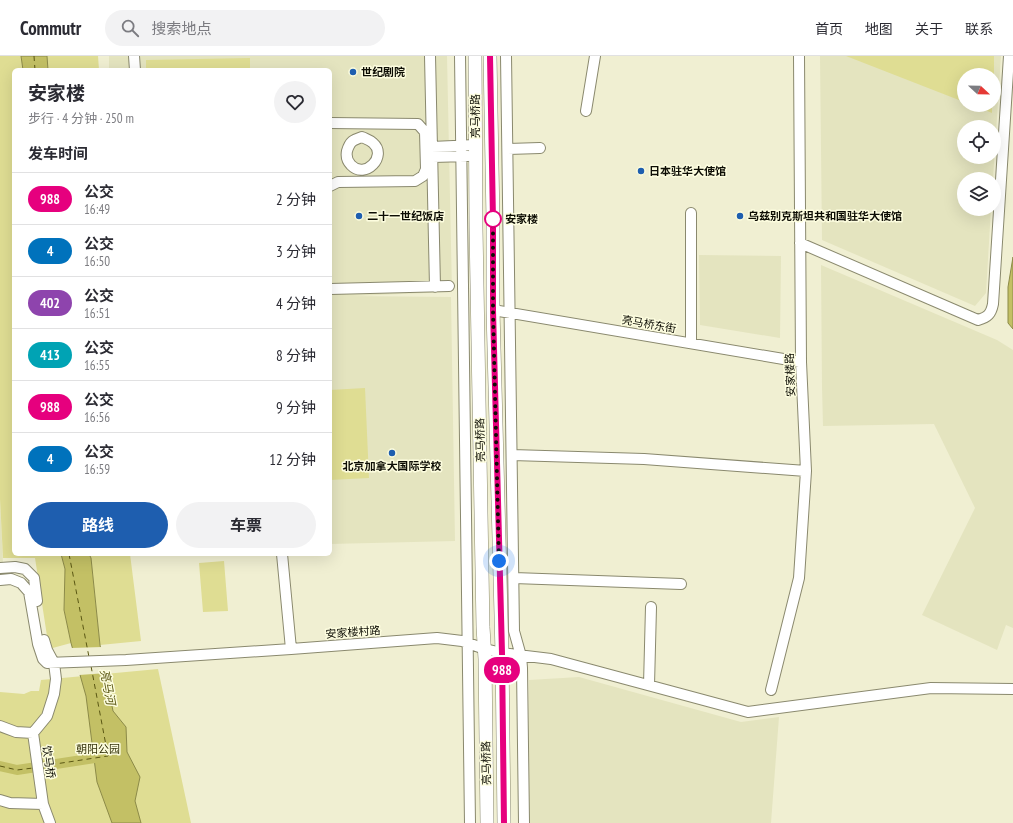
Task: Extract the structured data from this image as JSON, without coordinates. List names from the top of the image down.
{
  "streets": {
    "main road": ["亮马桥路"],
    "street": [
      "亮马桥东街",
      "安家楼路",
      "安家楼村路",
      "饮马桥"
    ]
  },
  "crossings": [
    ["亮马桥路", "亮马桥东街"],
    ["亮马桥路", "安家楼村路"],
    ["亮马桥东街", "安家楼路"]
  ],
  "water": ["亮马河"],
  "parks": ["朝阳公园"],
  "places": [
    "世纪剧院",
    "日本驻华大使馆",
    "二十一世纪饭店",
    "乌兹别克斯坦共和国驻华大使馆",
    "安家楼",
    "北京加拿大国际学校"
  ],
  "lines": ["bus line 988"],
  "north": "right",
  "page": {
    "header": "Commutr",
    "search": "搜索地点",
    "nav": [
      "首页",
      "地图",
      "关于",
      "联系"
    ],
    "on_map": "988",
    "heading": [
      ["安家楼", "步行 · 4 分钟 · 250 m"],
      "发车时间"
    ],
    "list": [
      {
        "mark": "988",
        "name": "公交",
        "note": "16:49",
        "value": "2 分钟"
      },
      {
        "mark": "4",
        "name": "公交",
        "note": "16:50",
        "value": "3 分钟"
      },
      {
        "mark": "402",
        "name": "公交",
        "note": "16:51",
        "value": "4 分钟"
      },
      {
        "mark": "413",
        "name": "公交",
        "note": "16:55",
        "value": "8 分钟"
      },
      {
        "mark": "988",
        "name": "公交",
        "note": "16:56",
        "value": "9 分钟"
      },
      {
        "mark": "4",
        "name": "公交",
        "note": "16:59",
        "value": "12 分钟"
      }
    ],
    "buttons": ["路线", "车票"]
  }
}
